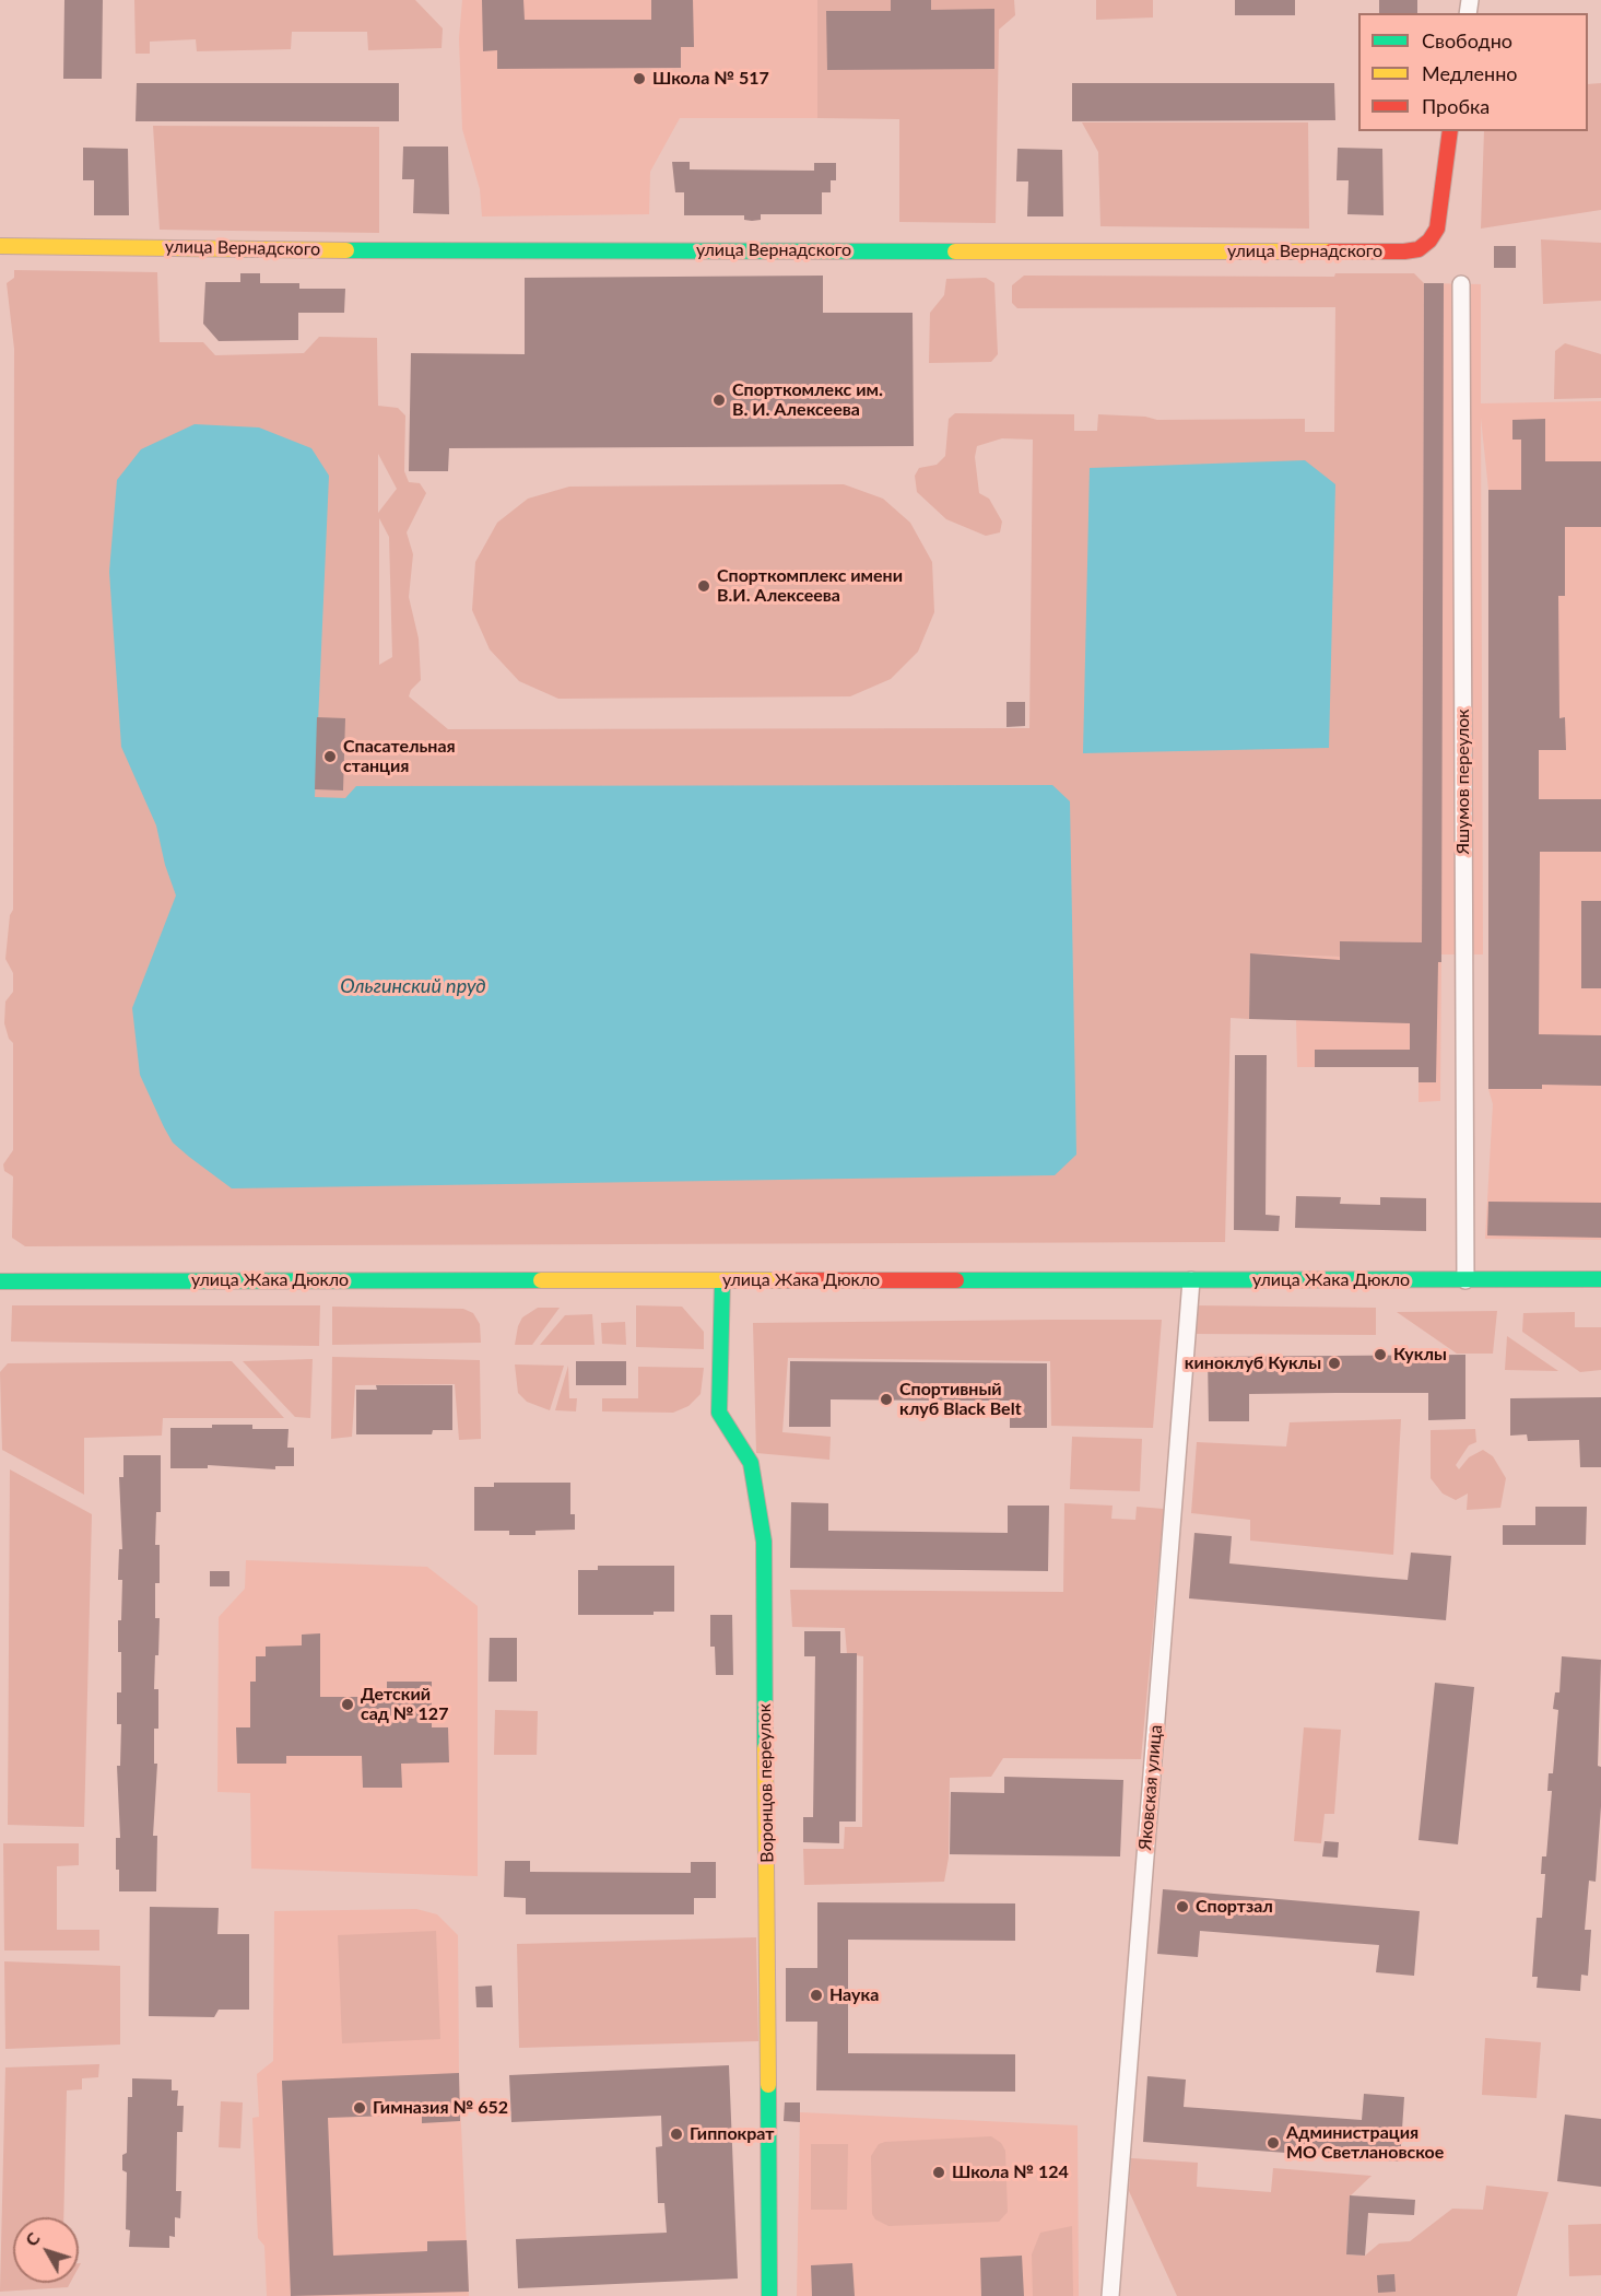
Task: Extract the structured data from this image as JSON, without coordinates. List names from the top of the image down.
{
  "streets": {
    "street": [
      "улица Вернадского",
      "Яшумов переулок",
      "улица Жака Дюкло",
      "Воронцов переулок",
      "Яковская улица"
    ]
  },
  "crossings": [
    ["Яшумов переулок", "улица Жака Дюкло"],
    ["улица Жака Дюкло", "Воронцов переулок"],
    ["улица Жака Дюкло", "Яковская улица"]
  ],
  "water": ["Ольгинский пруд"],
  "places": [
    "Школа № 517",
    "Спорткомлекс им. В. И. Алексеева",
    "Спорткомплекс имени В.И. Алексеева",
    "Спасательная станция",
    "Куклы",
    "киноклуб Куклы",
    "Спортивный клуб Black Belt",
    "Детский сад № 127",
    "Спортзал",
    "Наука",
    "Гимназия № 652",
    "Гиппократ",
    "Администрация МО Светлановское",
    "Школа № 124"
  ],
  "legend": ["Свободно", "Медленно", "Пробка"],
  "north": "top left"
}
